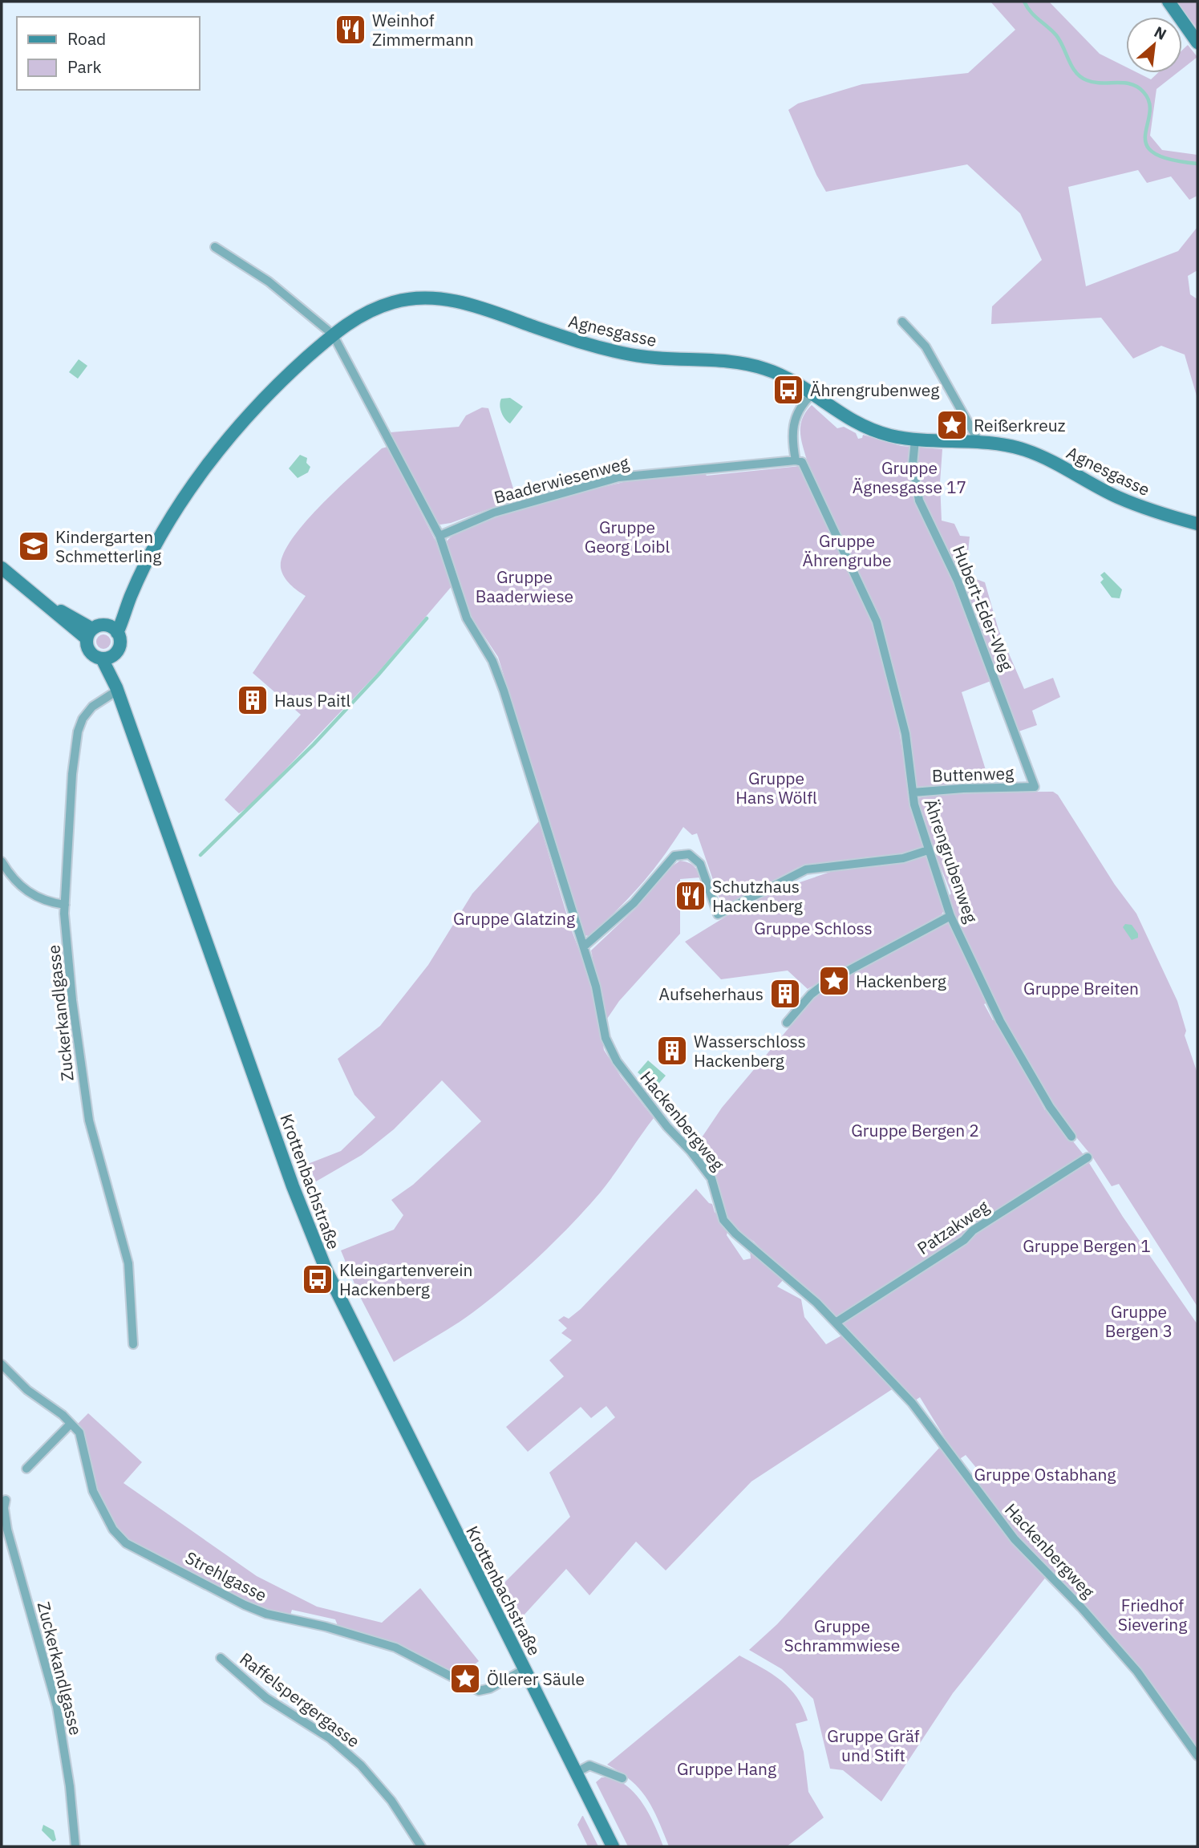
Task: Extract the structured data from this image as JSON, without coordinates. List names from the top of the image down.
{
  "streets": {
    "main road": ["Agnesgasse", "Krottenbachstraße"],
    "street": [
      "Baaderwiesenweg",
      "Hubert-Eder-Weg",
      "Buttenweg",
      "Ährengrubenweg",
      "Zuckerkandlgasse",
      "Hackenbergweg",
      "Patzakweg",
      "Strehlgasse",
      "Raffelspergergasse"
    ]
  },
  "crossings": [
    ["Agnesgasse", "Hubert-Eder-Weg"],
    ["Agnesgasse", "Hackenbergweg"],
    ["Agnesgasse", "Krottenbachstraße"],
    ["Baaderwiesenweg", "Ährengrubenweg"],
    ["Baaderwiesenweg", "Hackenbergweg"],
    ["Hubert-Eder-Weg", "Buttenweg"],
    ["Buttenweg", "Ährengrubenweg"],
    ["Zuckerkandlgasse", "Krottenbachstraße"],
    ["Hackenbergweg", "Patzakweg"],
    ["Krottenbachstraße", "Strehlgasse"]
  ],
  "parks": [
    "Gruppe Ägnesgasse 17",
    "Gruppe Georg Loibl",
    "Gruppe Ährengrube",
    "Gruppe Baaderwiese",
    "Gruppe Hans Wölfl",
    "Gruppe Glatzing",
    "Gruppe Schloss",
    "Gruppe Breiten",
    "Gruppe Bergen 2",
    "Gruppe Bergen 1",
    "Gruppe Bergen 3",
    "Gruppe Ostabhang",
    "Friedhof Sievering",
    "Gruppe Schrammwiese",
    "Gruppe Gräf und Stift",
    "Gruppe Hang"
  ],
  "places": {
    "restaurant": ["Weinhof Zimmermann", "Schutzhaus Hackenberg"],
    "bus stop": ["Ährengrubenweg", "Kleingartenverein Hackenberg"],
    "place": ["Reißerkreuz", "Hackenberg", "Öllerer Säule"],
    "school or university": ["Kindergarten Schmetterling"],
    "building": ["Haus Paitl", "Aufseherhaus", "Wasserschloss Hackenberg"]
  },
  "legend": ["Road", "Park"],
  "north": "top right"
}
